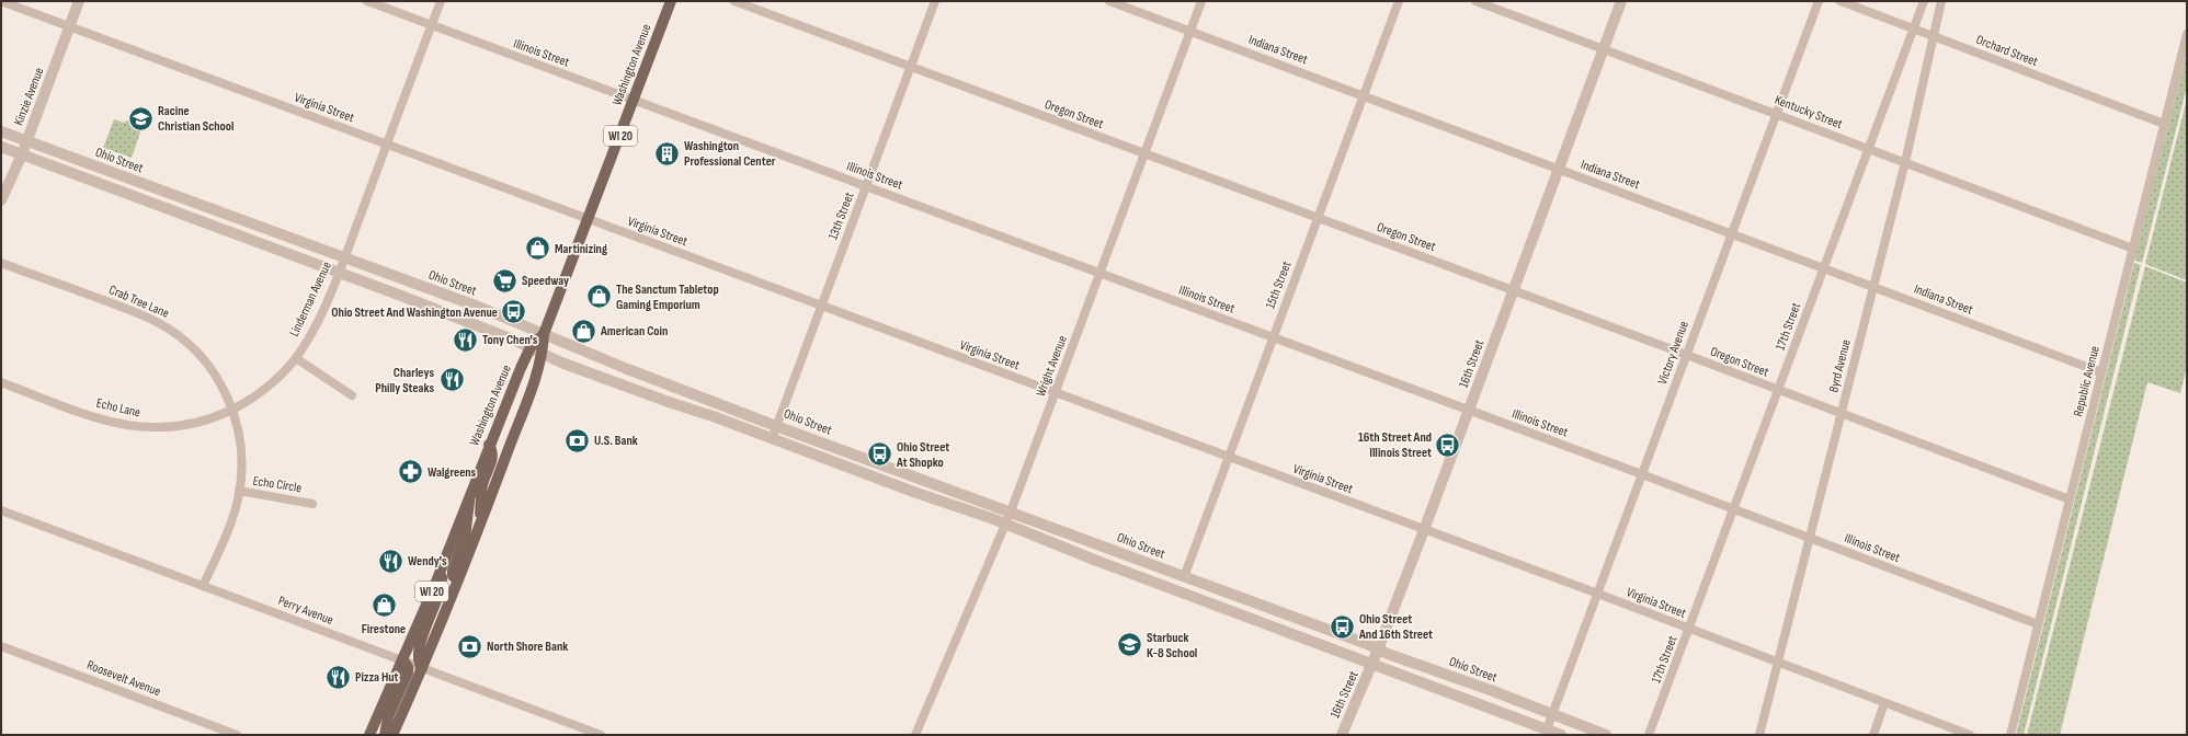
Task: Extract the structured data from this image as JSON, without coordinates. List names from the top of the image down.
{
  "streets": {
    "main road": ["Washington Avenue", "WI 20"],
    "street": [
      "Indiana Street",
      "Orchard Street",
      "Illinois Street",
      "Kinzie Avenue",
      "Virginia Street",
      "Kentucky Street",
      "Oregon Street",
      "Ohio Street",
      "13th Street",
      "15th Street",
      "Linderman Avenue",
      "Crab Tree Lane",
      "17th Street",
      "Victory Avenue",
      "16th Street",
      "Wright Avenue",
      "Byrd Avenue",
      "Republic Avenue",
      "Echo Lane",
      "Echo Circle",
      "Perry Avenue",
      "Roosevelt Avenue"
    ]
  },
  "crossings": [
    ["Indiana Street", "15th Street"],
    ["Indiana Street", "17th Street"],
    ["Indiana Street", "Victory Avenue"],
    ["Indiana Street", "16th Street"],
    ["Indiana Street", "Wright Avenue"],
    ["Indiana Street", "Byrd Avenue"],
    ["Indiana Street", "Republic Avenue"],
    ["Orchard Street", "17th Street"],
    ["Orchard Street", "Byrd Avenue"],
    ["Orchard Street", "Republic Avenue"],
    ["Illinois Street", "Washington Avenue"],
    ["Illinois Street", "13th Street"],
    ["Illinois Street", "15th Street"],
    ["Illinois Street", "Linderman Avenue"],
    ["Illinois Street", "17th Street"],
    ["Illinois Street", "Victory Avenue"],
    ["Illinois Street", "16th Street"],
    ["Illinois Street", "Wright Avenue"],
    ["Illinois Street", "Byrd Avenue"],
    ["Illinois Street", "Republic Avenue"],
    ["Washington Avenue", "Virginia Street"],
    ["Washington Avenue", "Ohio Street"],
    ["Washington Avenue", "Perry Avenue"],
    ["Kinzie Avenue", "Virginia Street"],
    ["Kinzie Avenue", "Ohio Street"],
    ["Virginia Street", "13th Street"],
    ["Virginia Street", "15th Street"],
    ["Virginia Street", "Linderman Avenue"],
    ["Virginia Street", "17th Street"],
    ["Virginia Street", "Victory Avenue"],
    ["Virginia Street", "16th Street"],
    ["Virginia Street", "Wright Avenue"],
    ["Virginia Street", "Byrd Avenue"],
    ["Kentucky Street", "17th Street"],
    ["Kentucky Street", "Victory Avenue"],
    ["Kentucky Street", "16th Street"],
    ["Kentucky Street", "Byrd Avenue"],
    ["Kentucky Street", "Republic Avenue"],
    ["Oregon Street", "13th Street"],
    ["Oregon Street", "15th Street"],
    ["Oregon Street", "17th Street"],
    ["Oregon Street", "Victory Avenue"],
    ["Oregon Street", "16th Street"],
    ["Oregon Street", "Wright Avenue"],
    ["Oregon Street", "Byrd Avenue"],
    ["Oregon Street", "Republic Avenue"],
    ["Ohio Street", "13th Street"],
    ["Ohio Street", "15th Street"],
    ["Ohio Street", "Linderman Avenue"],
    ["Ohio Street", "Victory Avenue"],
    ["Ohio Street", "16th Street"],
    ["Ohio Street", "Wright Avenue"],
    ["Linderman Avenue", "Crab Tree Lane"],
    ["Linderman Avenue", "Echo Lane"],
    ["Crab Tree Lane", "Echo Lane"]
  ],
  "places": {
    "school or university": ["Racine Christian School", "Starbuck K-8 School"],
    "building": ["Washington Professional Center"],
    "shop": [
      "Martinizing",
      "The Sanctum Tabletop Gaming Emporium",
      "American Coin",
      "Firestone"
    ],
    "supermarket": ["Speedway"],
    "bus stop": [
      "Ohio Street And Washington Avenue",
      "16th Street And Illinois Street",
      "Ohio Street At Shopko",
      "Ohio Street And 16th Street"
    ],
    "restaurant": [
      "Tony Chen's",
      "Charleys Philly Steaks",
      "Wendy's",
      "Pizza Hut"
    ],
    "bank": ["U.S. Bank", "North Shore Bank"],
    "pharmacy": ["Walgreens"]
  }
}
